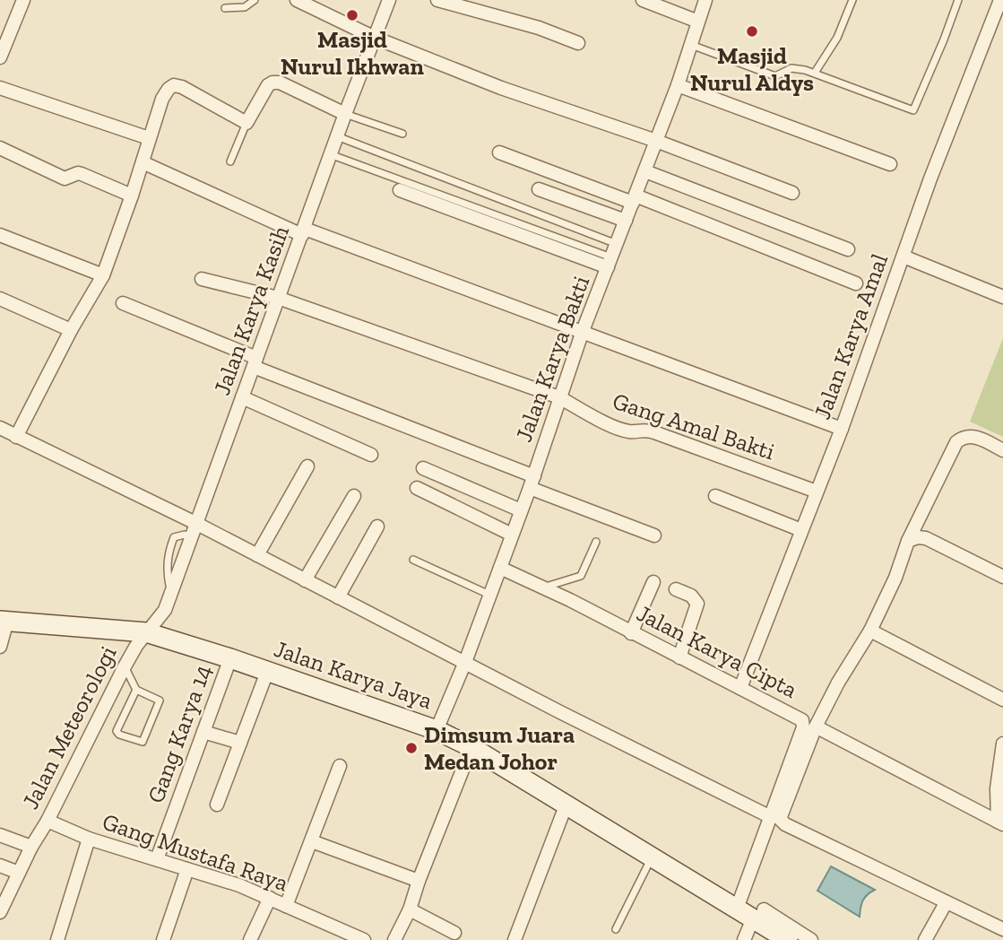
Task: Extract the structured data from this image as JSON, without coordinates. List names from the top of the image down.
{
  "streets": {
    "main road": ["Jalan Karya Jaya"],
    "street": [
      "Jalan Karya Kasih",
      "Jalan Karya Amal",
      "Jalan Karya Bakti",
      "Gang Amal Bakti",
      "Jalan Karya Cipta",
      "Jalan Meteorologi",
      "Gang Karya 14",
      "Gang Mustafa Raya"
    ]
  },
  "crossings": [
    ["Jalan Karya Kasih", "Gang Amal Bakti"],
    ["Jalan Karya Kasih", "Jalan Karya Jaya"],
    ["Jalan Karya Kasih", "Jalan Meteorologi"],
    ["Jalan Karya Amal", "Gang Amal Bakti"],
    ["Jalan Karya Amal", "Jalan Karya Cipta"],
    ["Jalan Karya Bakti", "Gang Amal Bakti"],
    ["Jalan Karya Bakti", "Jalan Karya Cipta"],
    ["Jalan Karya Bakti", "Jalan Karya Jaya"],
    ["Jalan Karya Cipta", "Jalan Karya Jaya"],
    ["Jalan Karya Jaya", "Jalan Meteorologi"],
    ["Jalan Karya Jaya", "Gang Karya 14"],
    ["Jalan Meteorologi", "Gang Mustafa Raya"],
    ["Gang Karya 14", "Gang Mustafa Raya"]
  ],
  "places": ["Masjid Nurul Ikhwan", "Masjid Nurul Aldys", "Dimsum Juara Medan Johor"]
}
